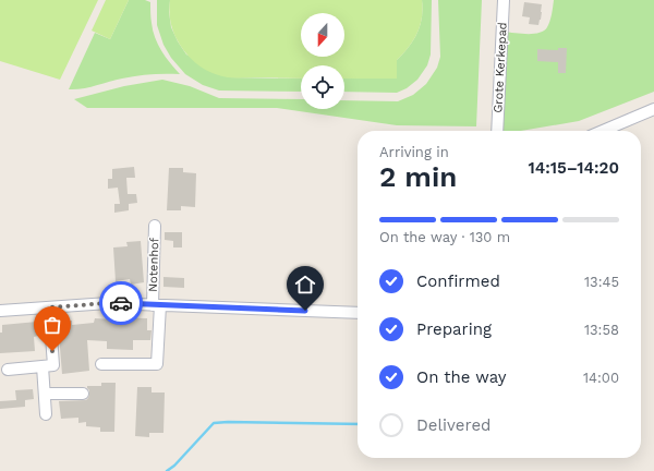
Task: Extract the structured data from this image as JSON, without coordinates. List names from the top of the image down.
{
  "streets": {
    "street": ["Grote Kerkepad", "Notenhof"]
  },
  "north": "bottom",
  "page": {
    "heading": ["2 min", "Arriving in", "14:15–14:20"],
    "bar": "On the way · 130 m",
    "list": [
      ["Confirmed", "13:45"],
      ["Preparing", "13:58"],
      ["On the way", "14:00"],
      "Delivered"
    ]
  }
}
